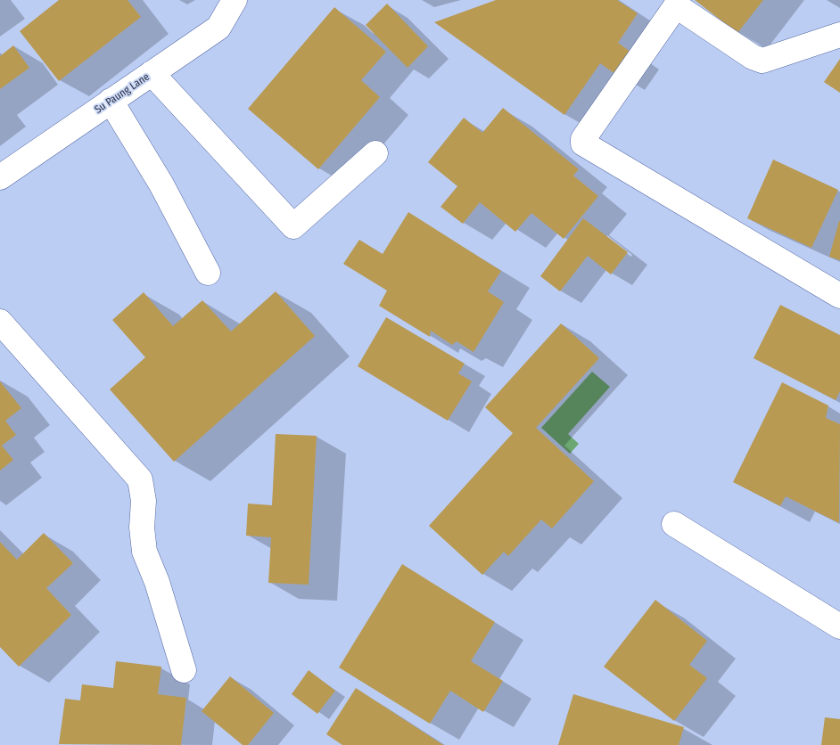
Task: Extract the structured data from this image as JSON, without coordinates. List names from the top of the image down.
{
  "streets": {
    "street": ["Su Paung Lane"]
  }
}
